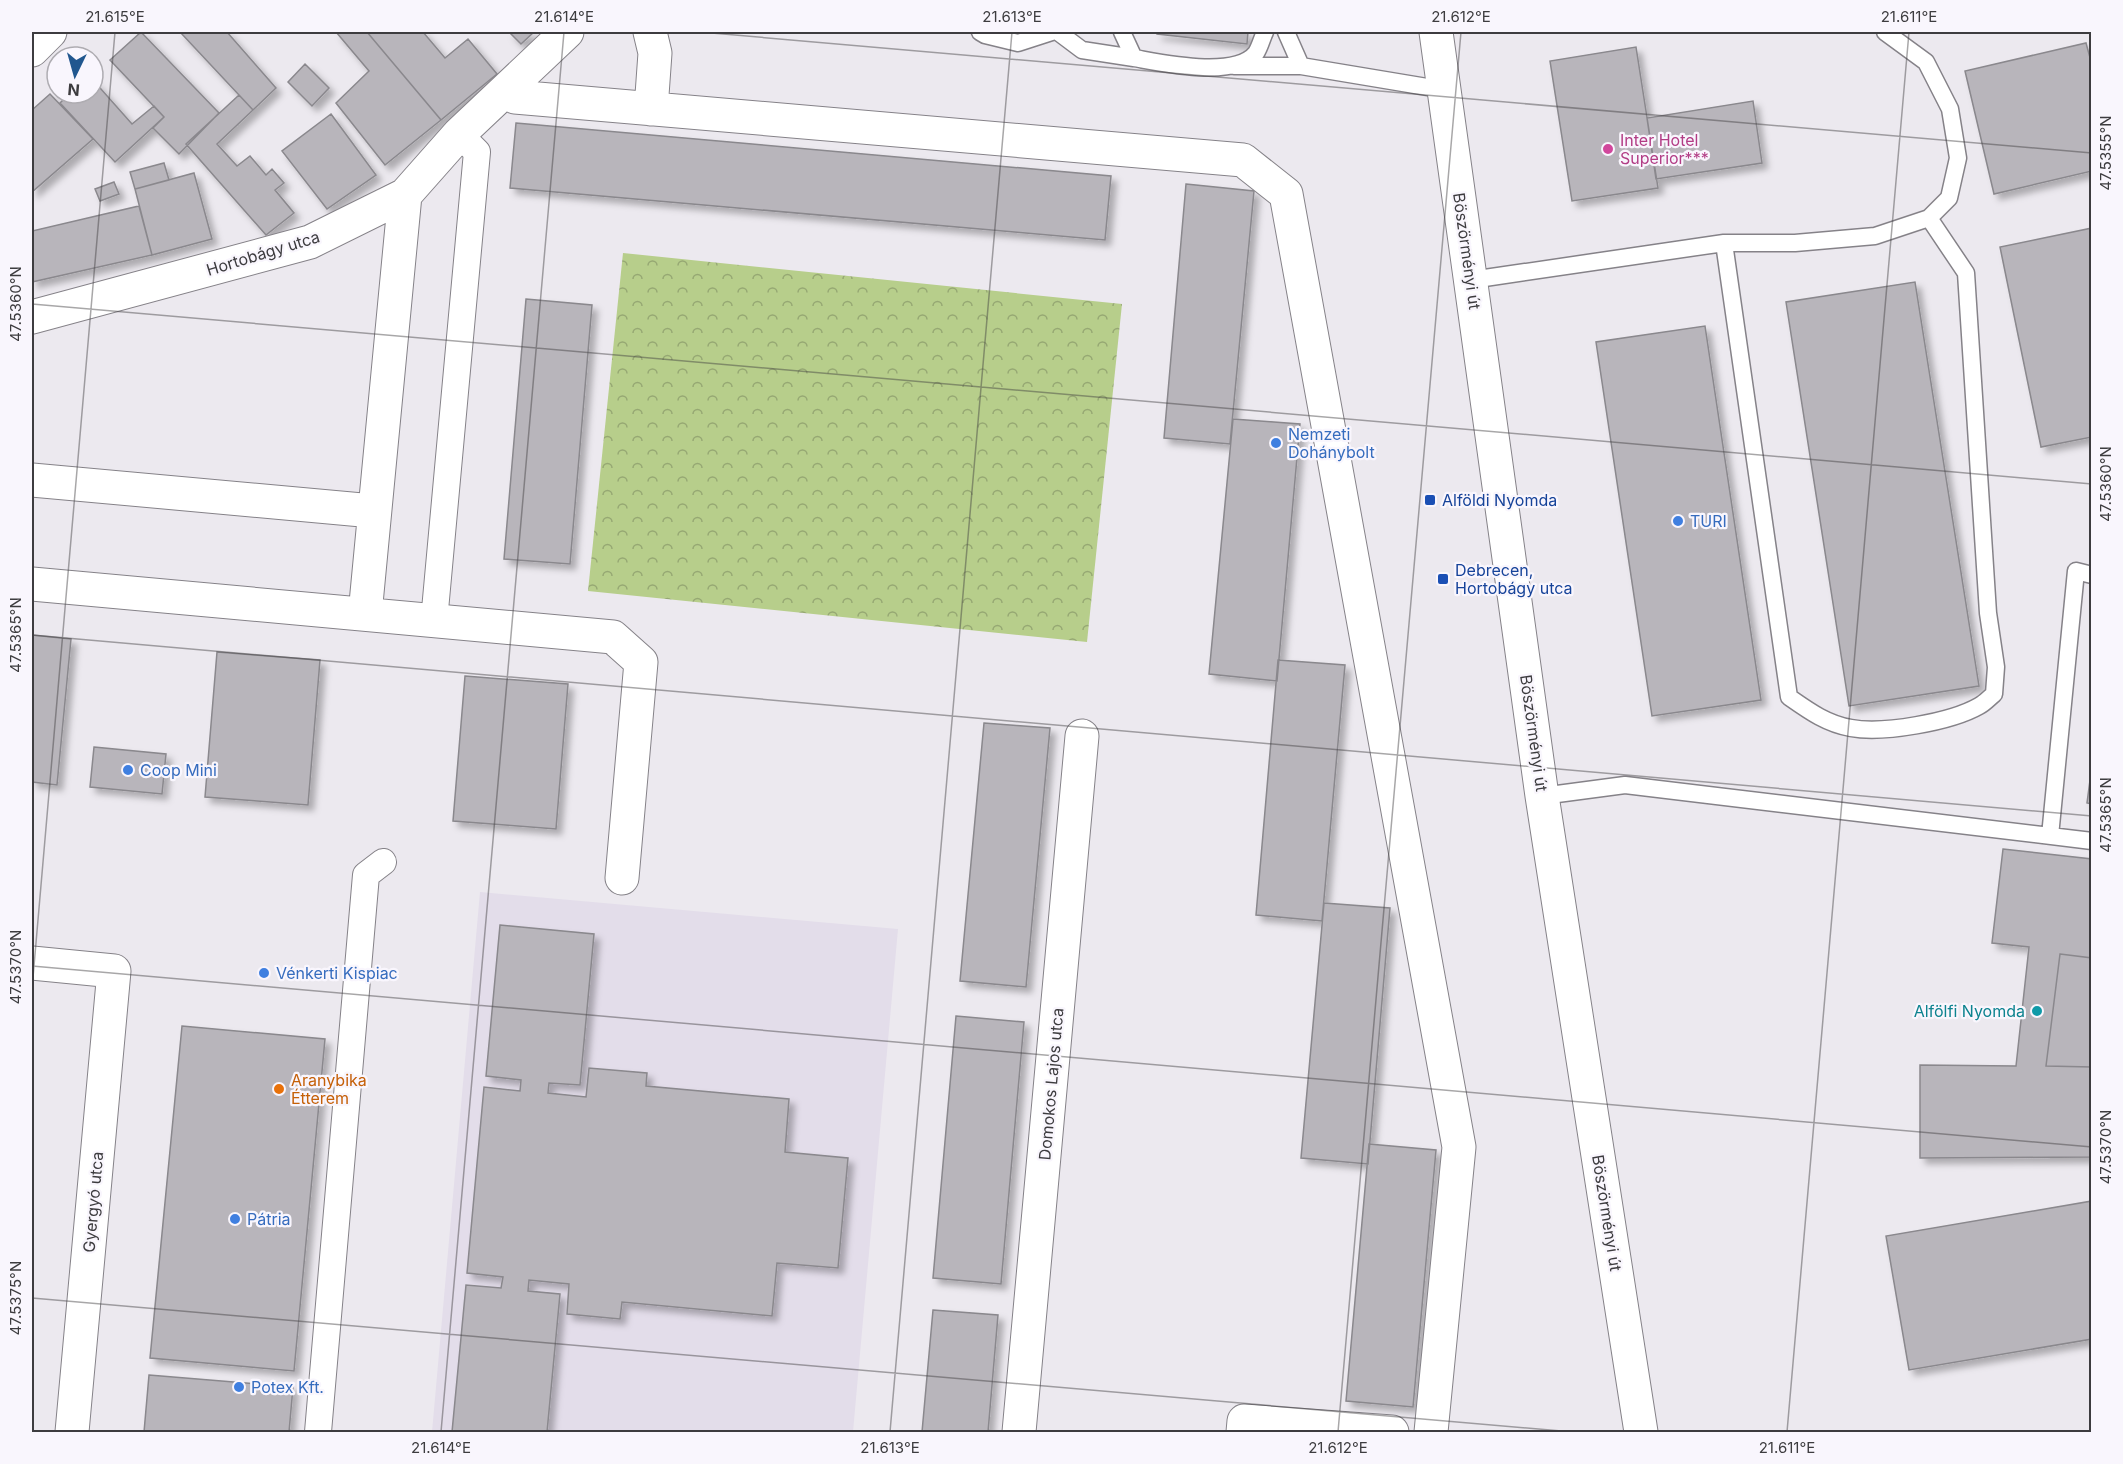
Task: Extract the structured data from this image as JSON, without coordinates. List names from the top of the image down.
{
  "streets": {
    "street": [
      "Böszörményi út",
      "Hortobágy utca",
      "Domokos Lajos utca",
      "Gyergyó utca"
    ]
  },
  "places": {
    "other": [
      "Inter Hotel Superior***",
      "Nemzeti Dohánybolt",
      "TURI",
      "Coop Mini",
      "Vénkerti Kispiac",
      "Alfölfi Nyomda",
      "Aranybika Étterem",
      "Pátria",
      "Potex Kft."
    ],
    "transit": ["Alföldi Nyomda", "Debrecen, Hortobágy utca"]
  },
  "north": "bottom",
  "coordinates": [
    "21.615°E",
    "21.614°E",
    "21.613°E",
    "21.612°E",
    "21.611°E",
    "47.5355°N",
    "47.5360°N",
    "47.5365°N",
    "47.5370°N",
    "47.5375°N"
  ]
}
